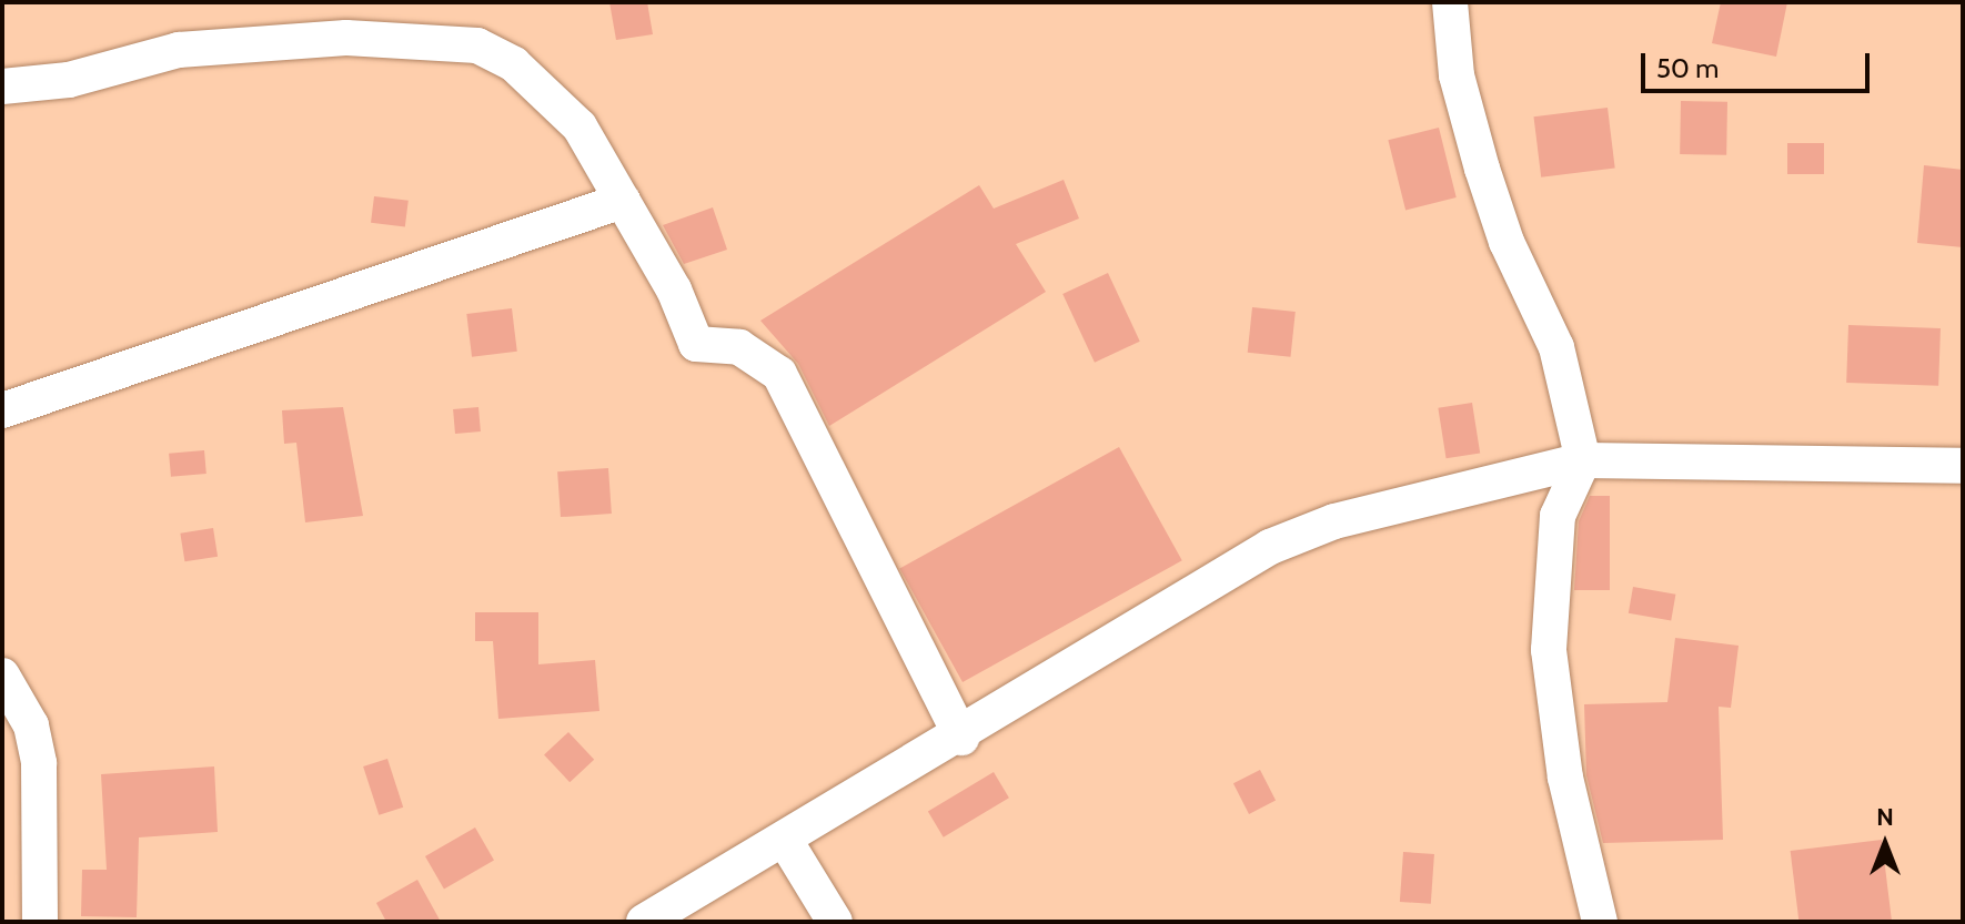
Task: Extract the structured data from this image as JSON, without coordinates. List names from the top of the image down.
{
  "scale_bar": "50 m",
  "north": "top"
}
